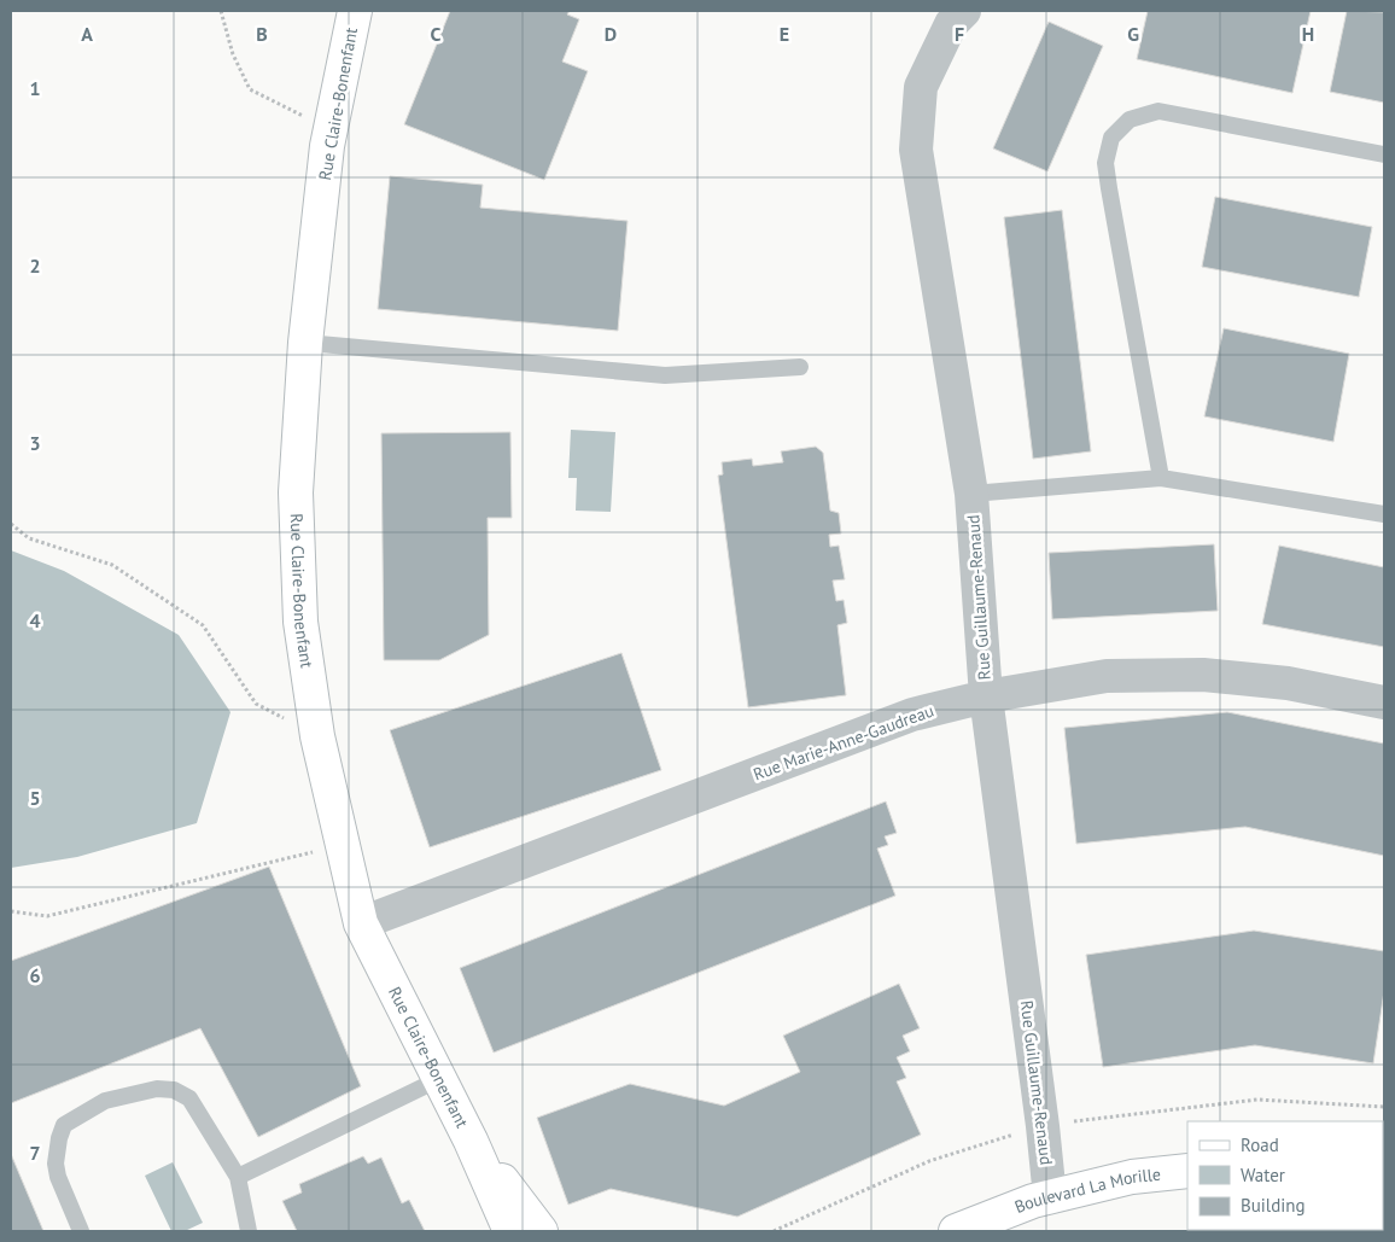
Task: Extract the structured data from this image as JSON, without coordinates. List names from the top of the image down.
{
  "streets": {
    "street": [
      "Rue Claire-Bonenfant",
      "Rue Guillaume-Renaud",
      "Rue Marie-Anne-Gaudreau",
      "Boulevard La Morille"
    ]
  },
  "crossings": [
    ["Rue Claire-Bonenfant", "Rue Marie-Anne-Gaudreau"],
    ["Rue Guillaume-Renaud", "Rue Marie-Anne-Gaudreau"],
    ["Rue Guillaume-Renaud", "Boulevard La Morille"]
  ],
  "legend": ["Road", "Water", "Building"],
  "grid": {
    "columns": [
      "A",
      "B",
      "C",
      "D",
      "E",
      "F",
      "G",
      "H"
    ],
    "rows": [
      "1",
      "2",
      "3",
      "4",
      "5",
      "6",
      "7"
    ]
  }
}
